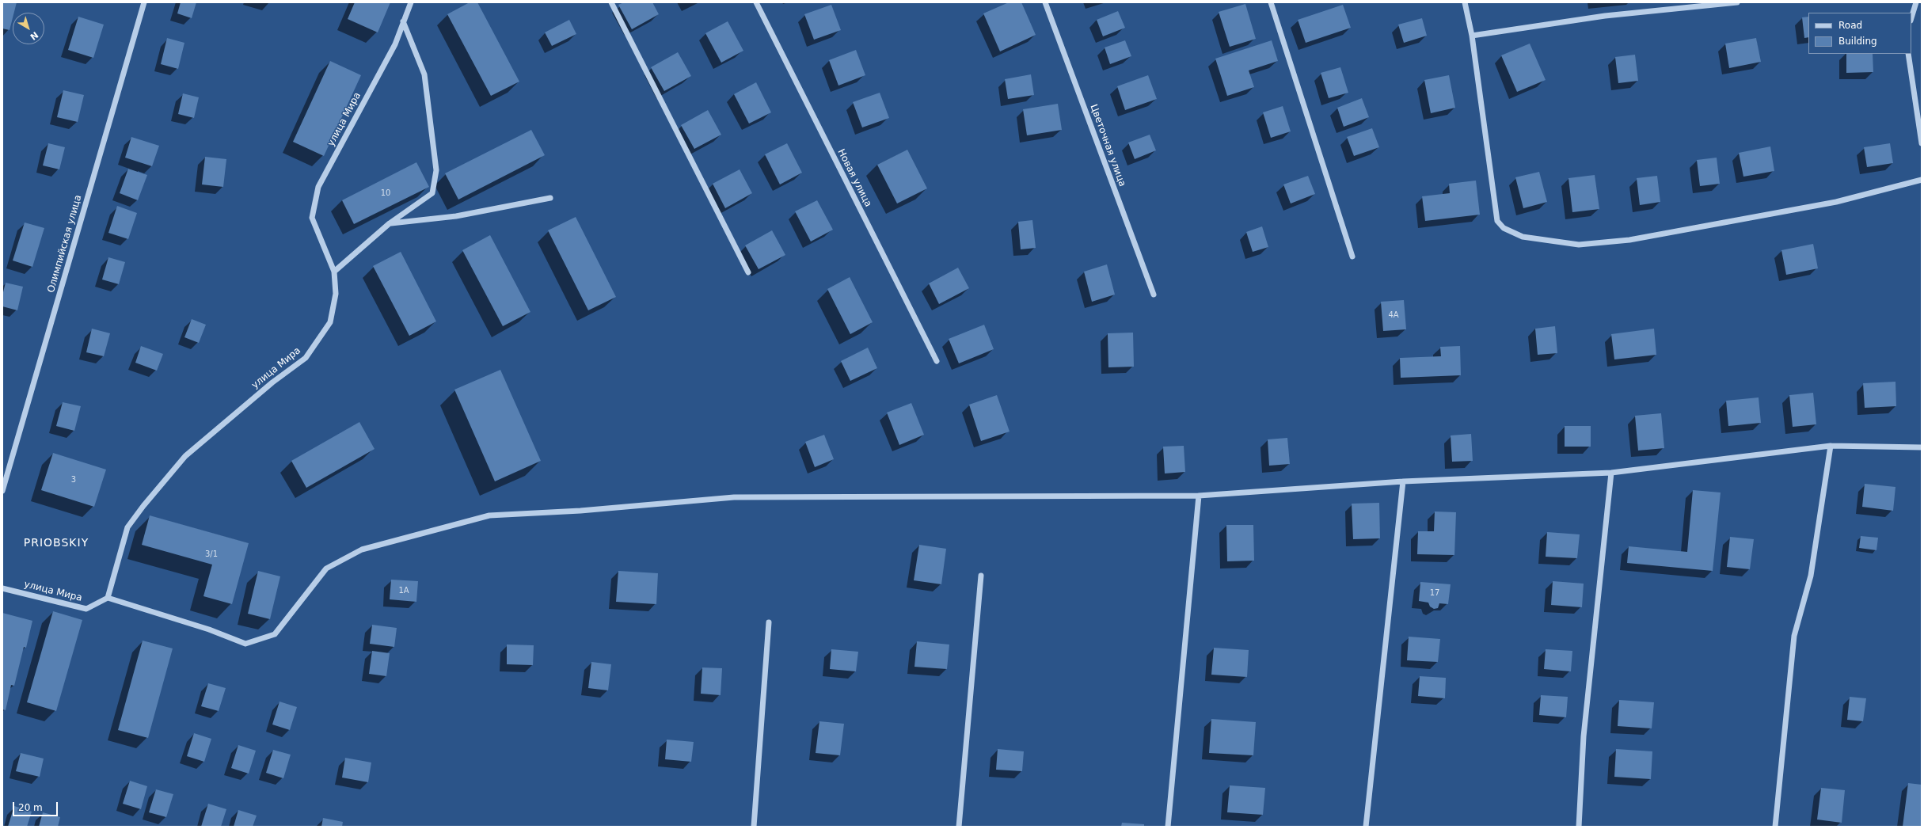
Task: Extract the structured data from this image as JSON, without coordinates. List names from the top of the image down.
{
  "streets": {
    "street": [
      "улица Мира",
      "Цветочная улица",
      "Новая улица",
      "Олимпийская улица"
    ]
  },
  "districts": ["PRIOBSKIY"],
  "house_numbers": [
    "10",
    "4А",
    "3",
    "3/1",
    "1А",
    "17"
  ],
  "legend": ["Road", "Building"],
  "scale_bar": "20 m",
  "north": "bottom right"
}
